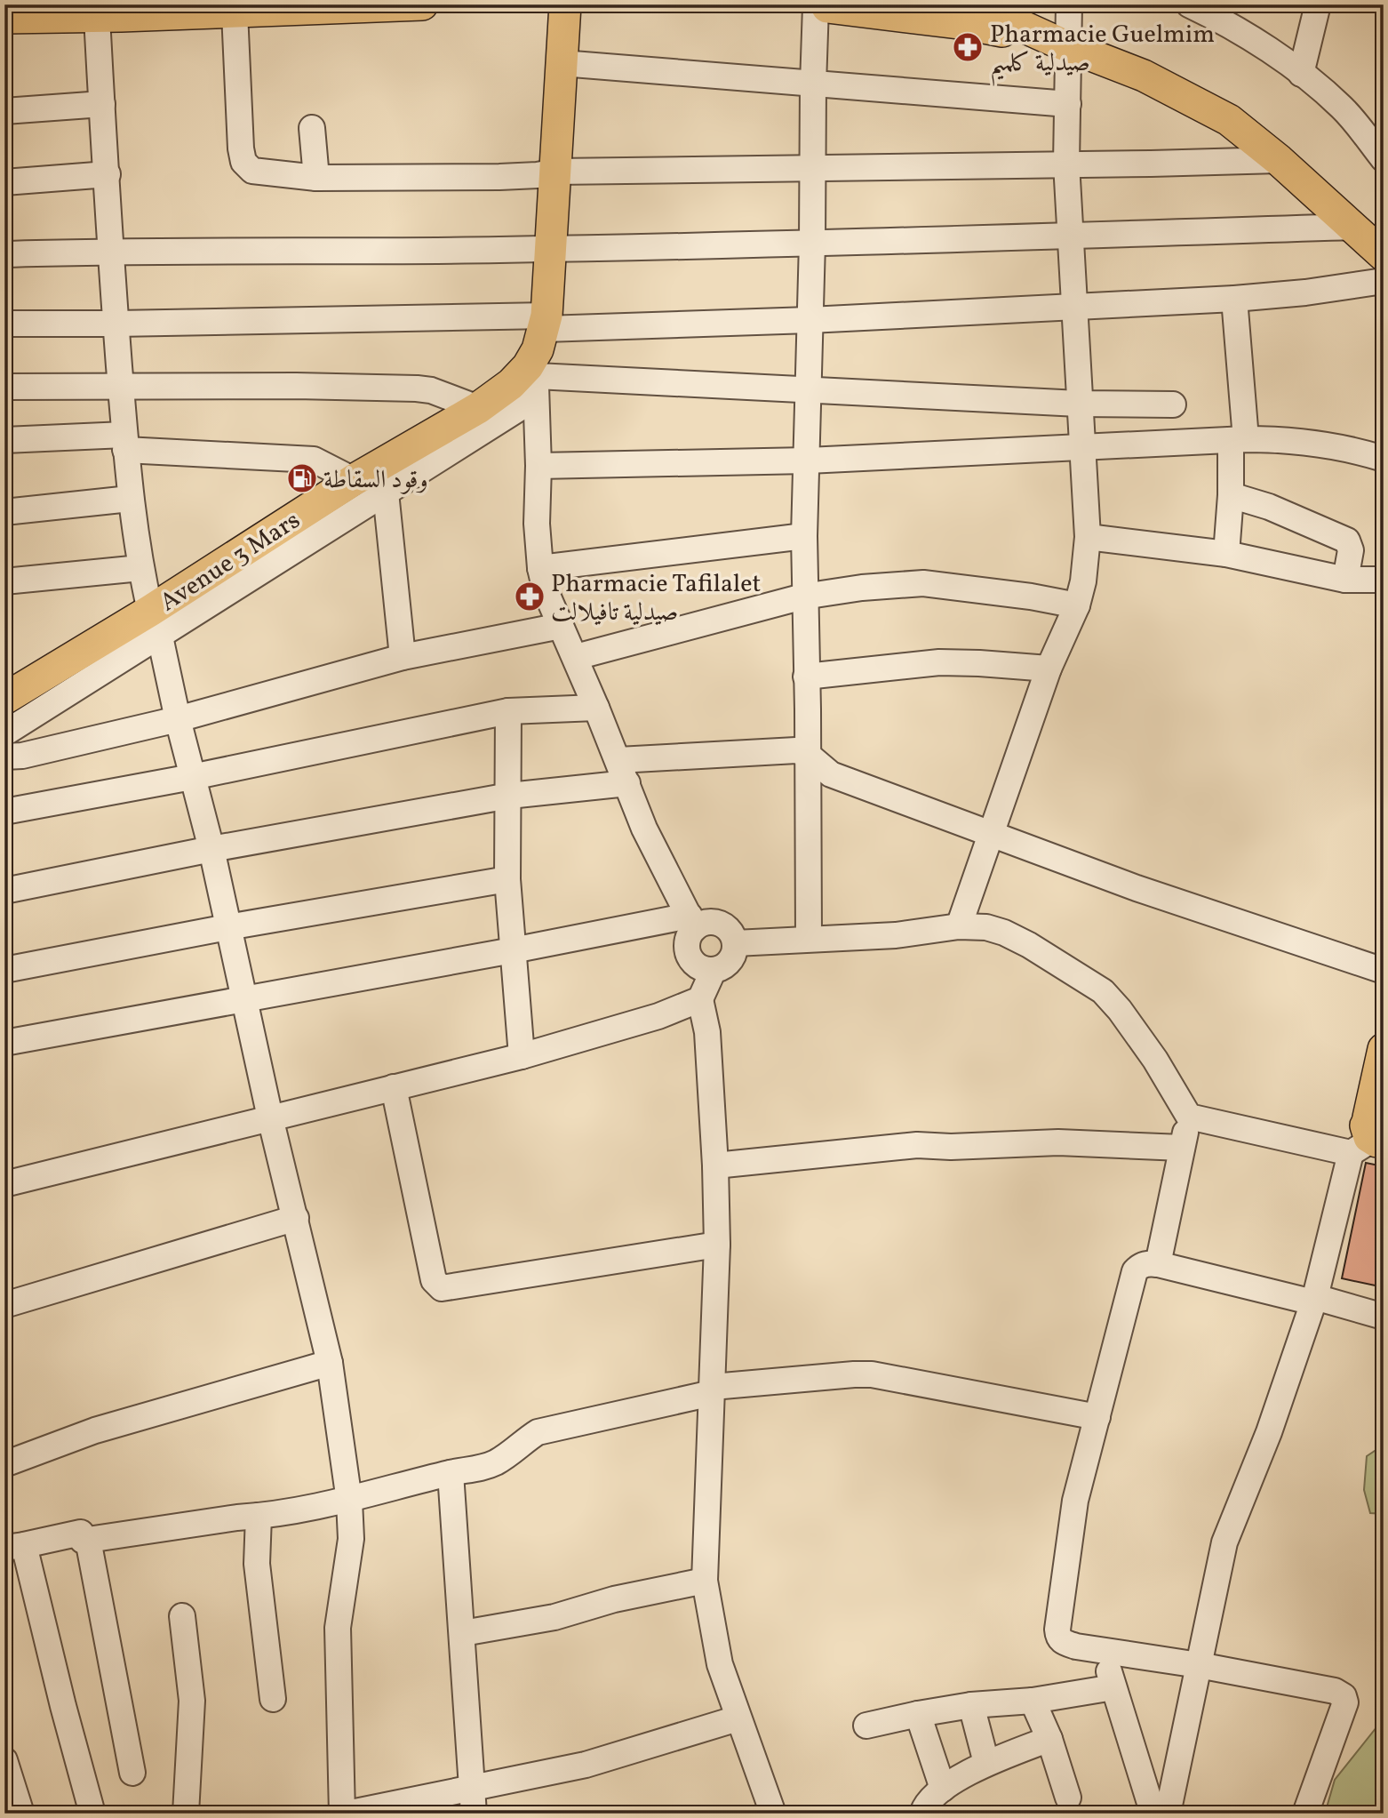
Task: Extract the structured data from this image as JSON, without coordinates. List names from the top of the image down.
{
  "streets": {
    "main road": ["Avenue 3 Mars"]
  },
  "places": {
    "pharmacy": ["Pharmacie Guelmim صيدلية كلميم", "Pharmacie Tafilalet صيدلية تافيلالت"],
    "fuel station": ["وقود السقاطة"]
  }
}
